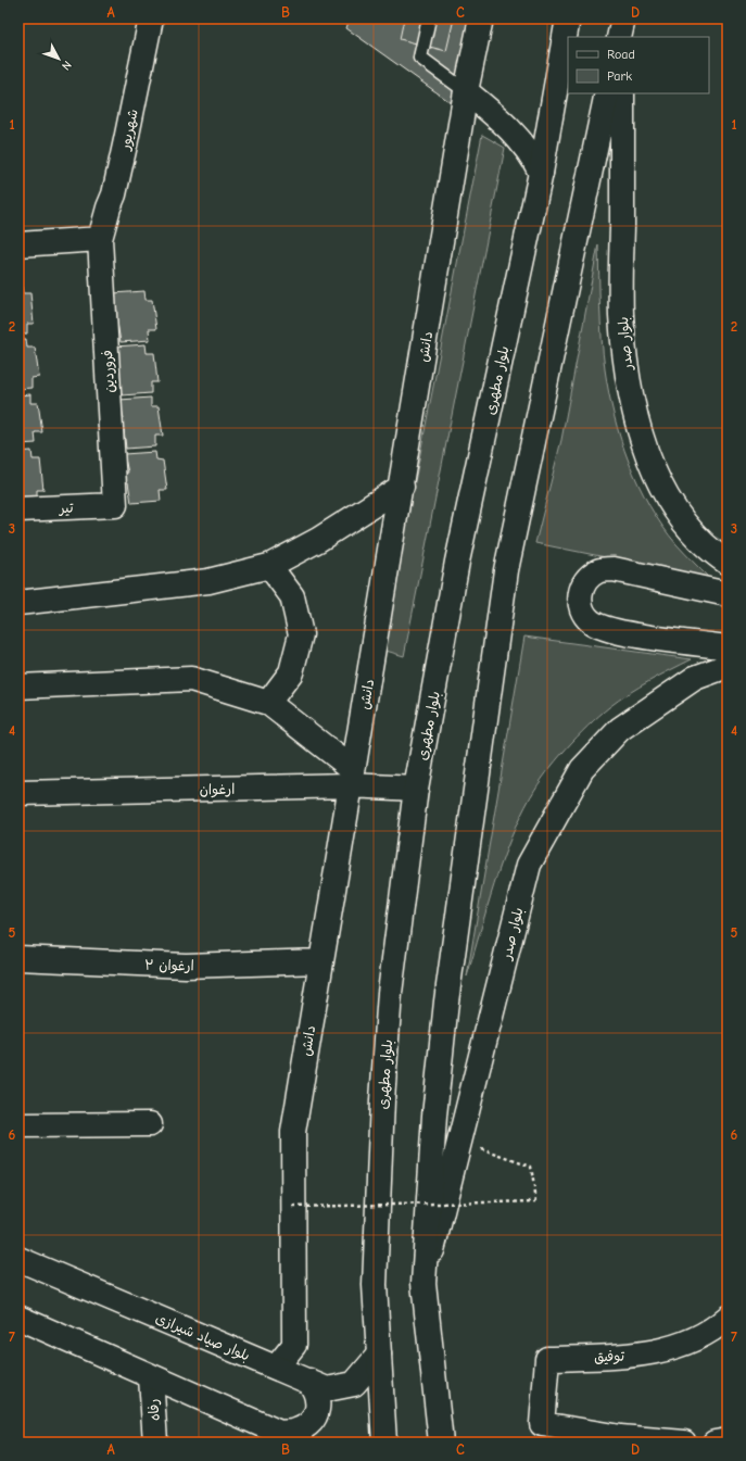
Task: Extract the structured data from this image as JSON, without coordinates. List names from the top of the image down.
{
  "streets": {
    "main road": [
      "شهریور",
      "بلوار صدر",
      "دانش",
      "فروردین",
      "بلوار مطهری",
      "تیر",
      "ارغوان",
      "ارغوان ۲",
      "بلوار صیاد شیرازی",
      "توفیق",
      "رفاه"
    ]
  },
  "crossings": [
    ["شهریور", "فروردین"],
    ["دانش", "ارغوان"],
    ["دانش", "ارغوان ۲"],
    ["دانش", "بلوار صیاد شیرازی"],
    ["فروردین", "تیر"],
    ["بلوار مطهری", "ارغوان"],
    ["بلوار مطهری", "بلوار صیاد شیرازی"]
  ],
  "legend": ["Road", "Park"],
  "north": "bottom right",
  "grid": {
    "columns": [
      "A",
      "B",
      "C",
      "D"
    ],
    "rows": [
      "1",
      "2",
      "3",
      "4",
      "5",
      "6",
      "7"
    ]
  }
}
